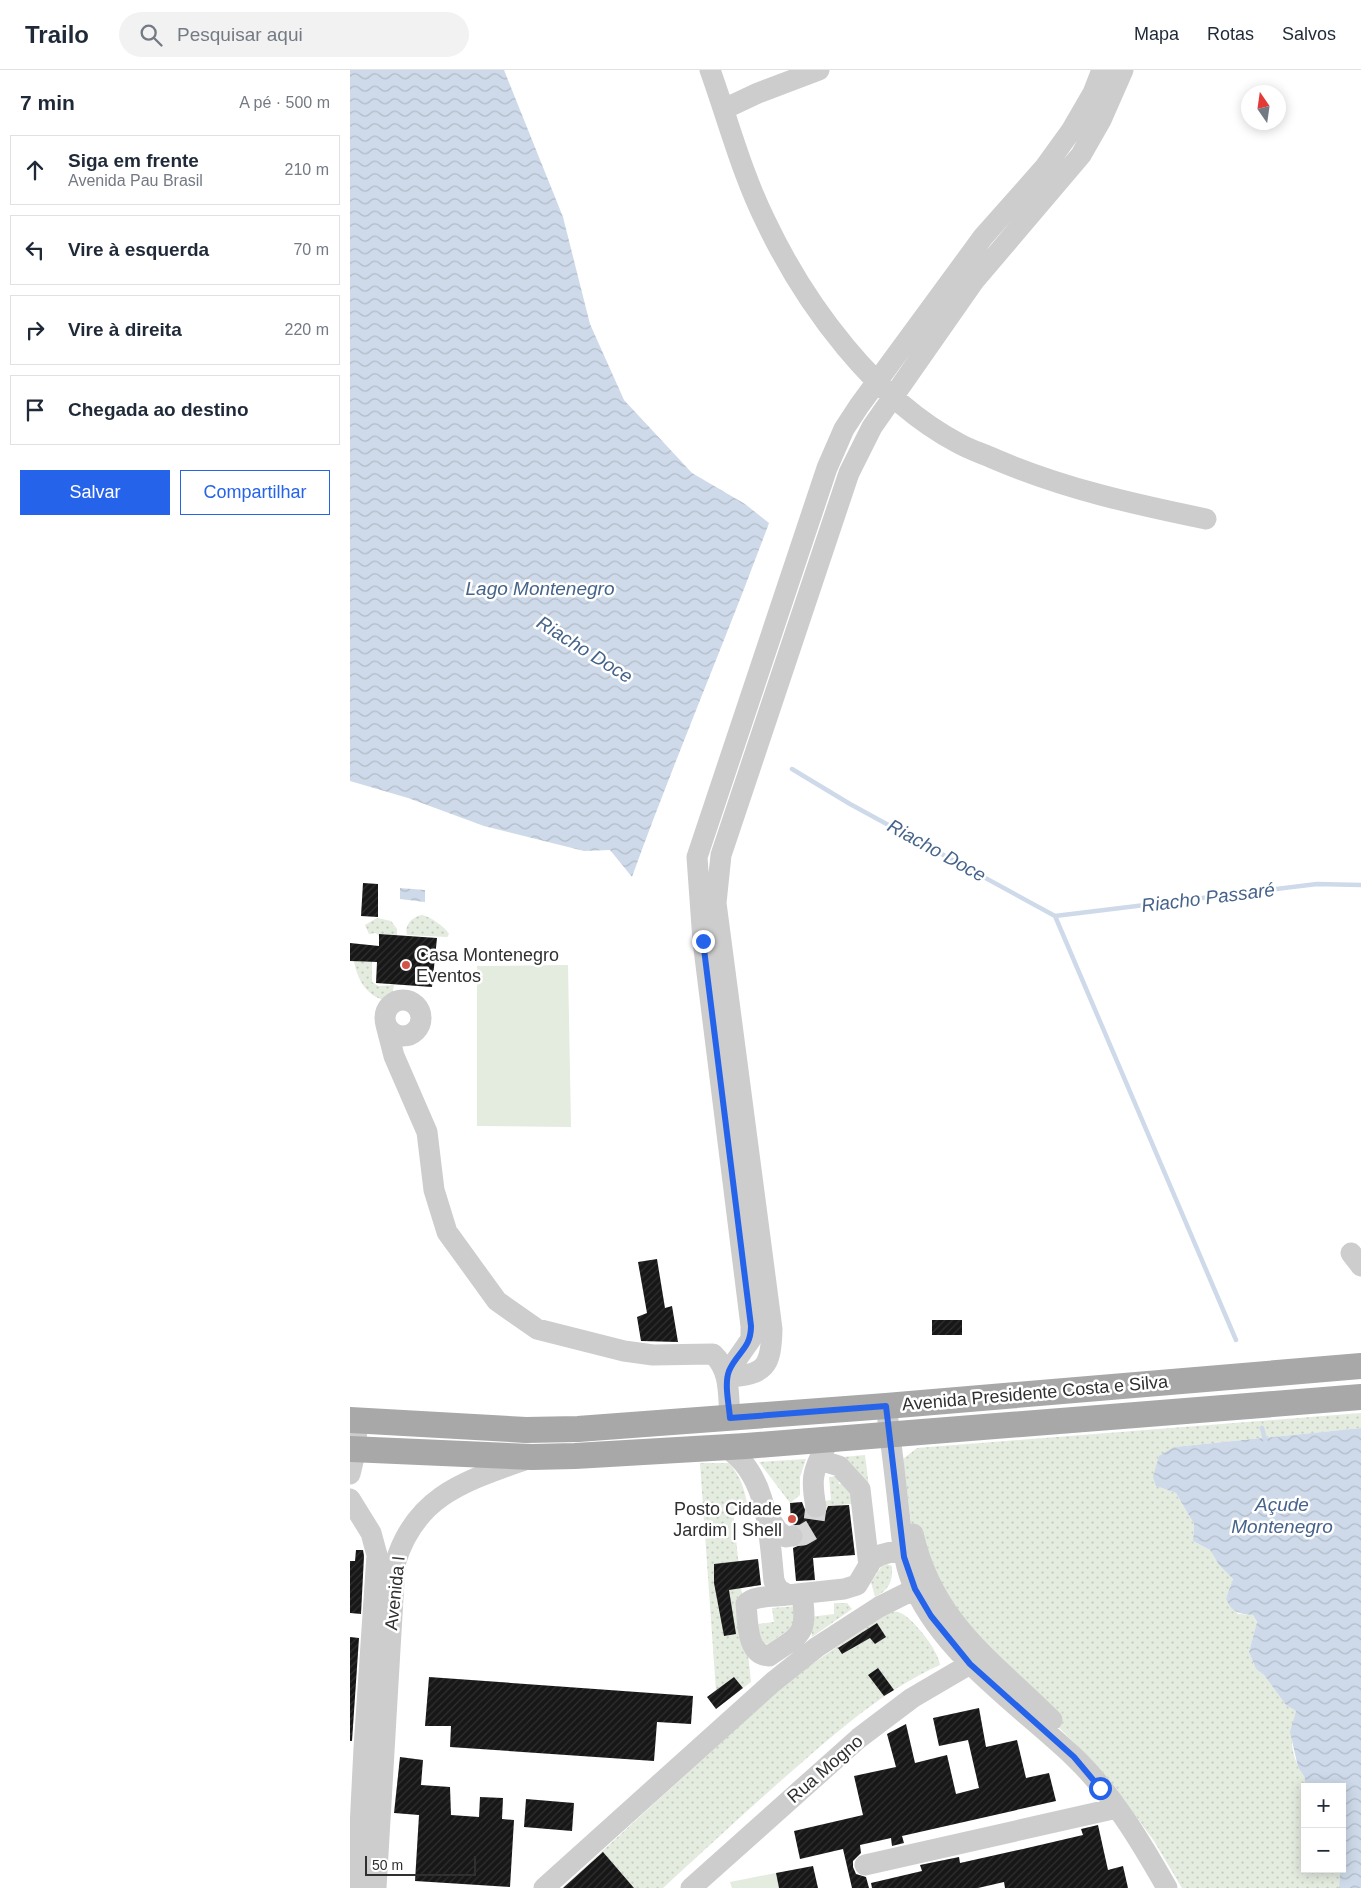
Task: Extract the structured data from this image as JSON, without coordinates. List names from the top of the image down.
{
  "streets": {
    "main road": ["Avenida Presidente Costa e Silva"],
    "street": ["Avenida I", "Rua Mogno"]
  },
  "crossings": [
    ["Avenida Presidente Costa e Silva", "Avenida I"]
  ],
  "water": [
    "Lago Montenegro",
    "Riacho Doce",
    "Riacho Passaré",
    "Açude Montenegro"
  ],
  "places": ["Casa Montenegro Eventos", "Posto Cidade Jardim | Shell"],
  "scale_bar": "50 m",
  "north": "top",
  "page": {
    "header": "Trailo",
    "search": "Pesquisar aqui",
    "nav": ["Mapa", "Rotas", "Salvos"],
    "heading": ["7 min", "A pé · 500 m"],
    "list": [
      ["Siga em frente", "Avenida Pau Brasil", "210 m"],
      ["Vire à esquerda", "70 m"],
      ["Vire à direita", "220 m"],
      "Chegada ao destino"
    ],
    "buttons": ["Salvar", "Compartilhar"],
    "map_buttons": ["+", "−"],
    "scale": "50 m"
  }
}
